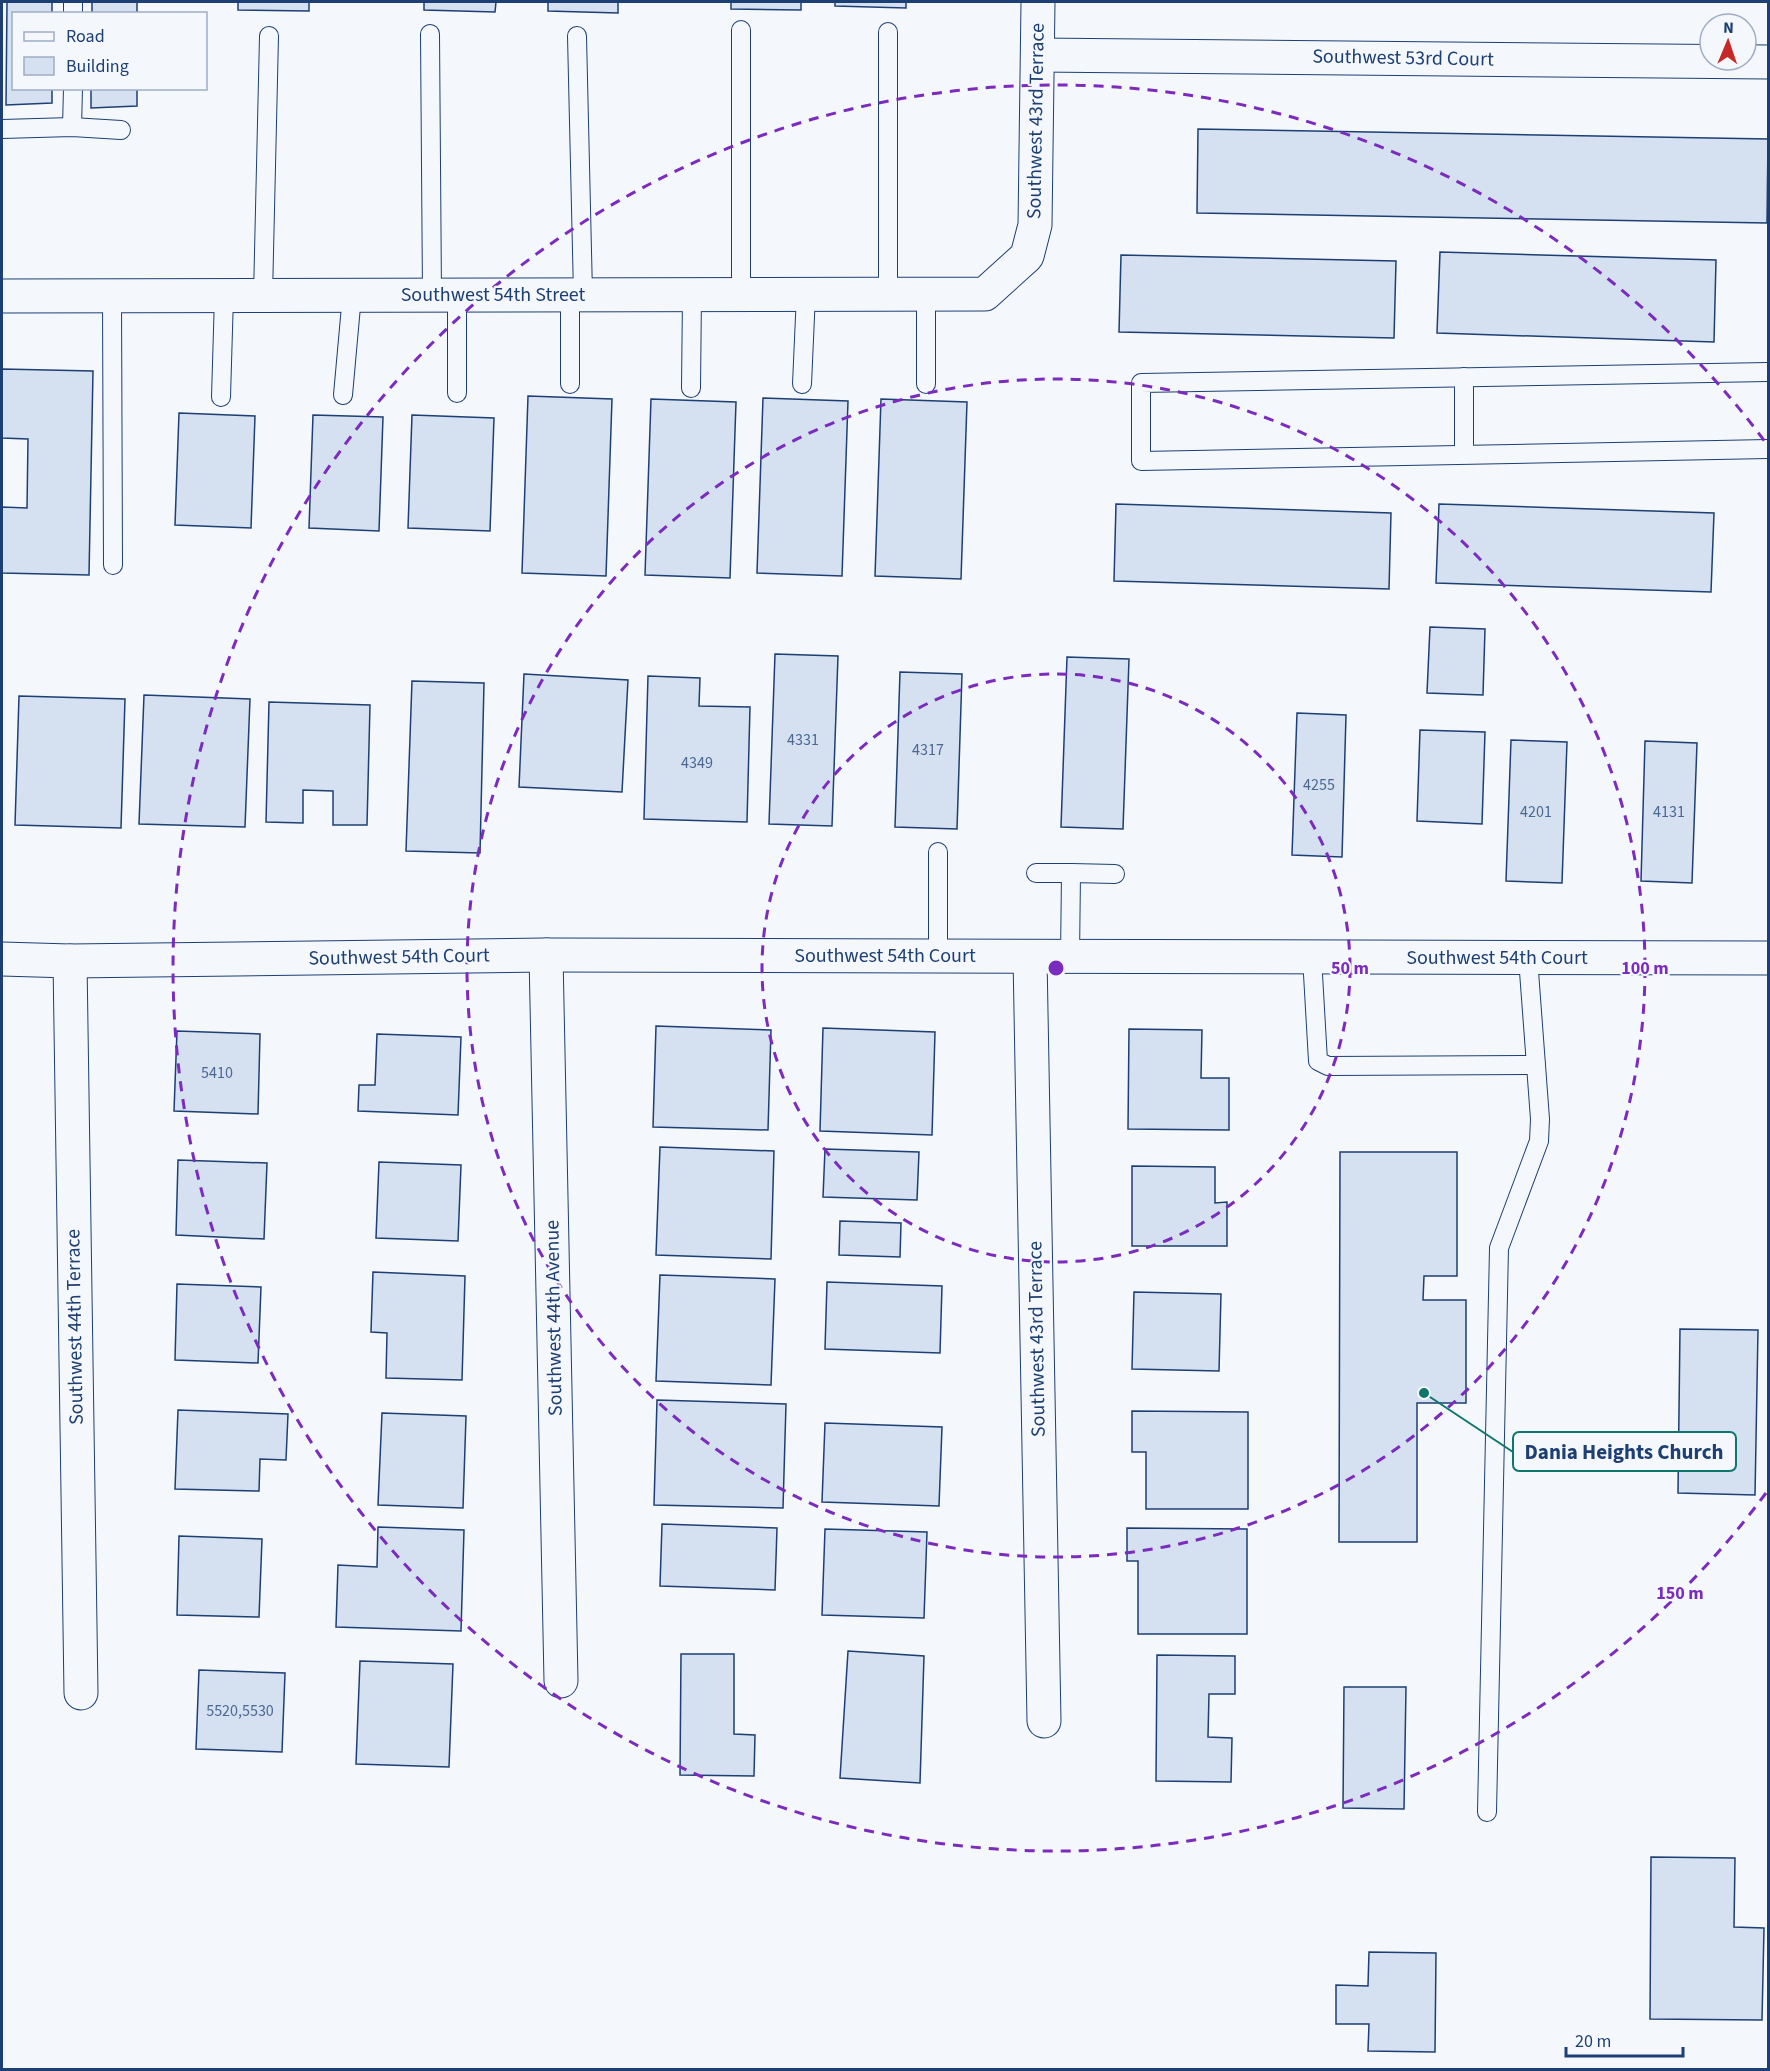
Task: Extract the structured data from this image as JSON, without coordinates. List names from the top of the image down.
{
  "streets": {
    "street": [
      "Southwest 53rd Court",
      "Southwest 43rd Terrace",
      "Southwest 54th Street",
      "Southwest 54th Court",
      "Southwest 44th Avenue",
      "Southwest 44th Terrace"
    ]
  },
  "crossings": [
    ["Southwest 53rd Court", "Southwest 43rd Terrace"],
    ["Southwest 43rd Terrace", "Southwest 54th Street"],
    ["Southwest 43rd Terrace", "Southwest 54th Court"],
    ["Southwest 54th Court", "Southwest 44th Avenue"],
    ["Southwest 54th Court", "Southwest 44th Terrace"]
  ],
  "places": ["Dania Heights Church"],
  "house_numbers": [
    "4331",
    "4317",
    "4349",
    "4255",
    "4201",
    "4131",
    "5410",
    "5520,5530"
  ],
  "legend": ["Road", "Building"],
  "scale_bar": "20 m",
  "north": "top",
  "rings": ["50 m", "100 m", "150 m"]
}
